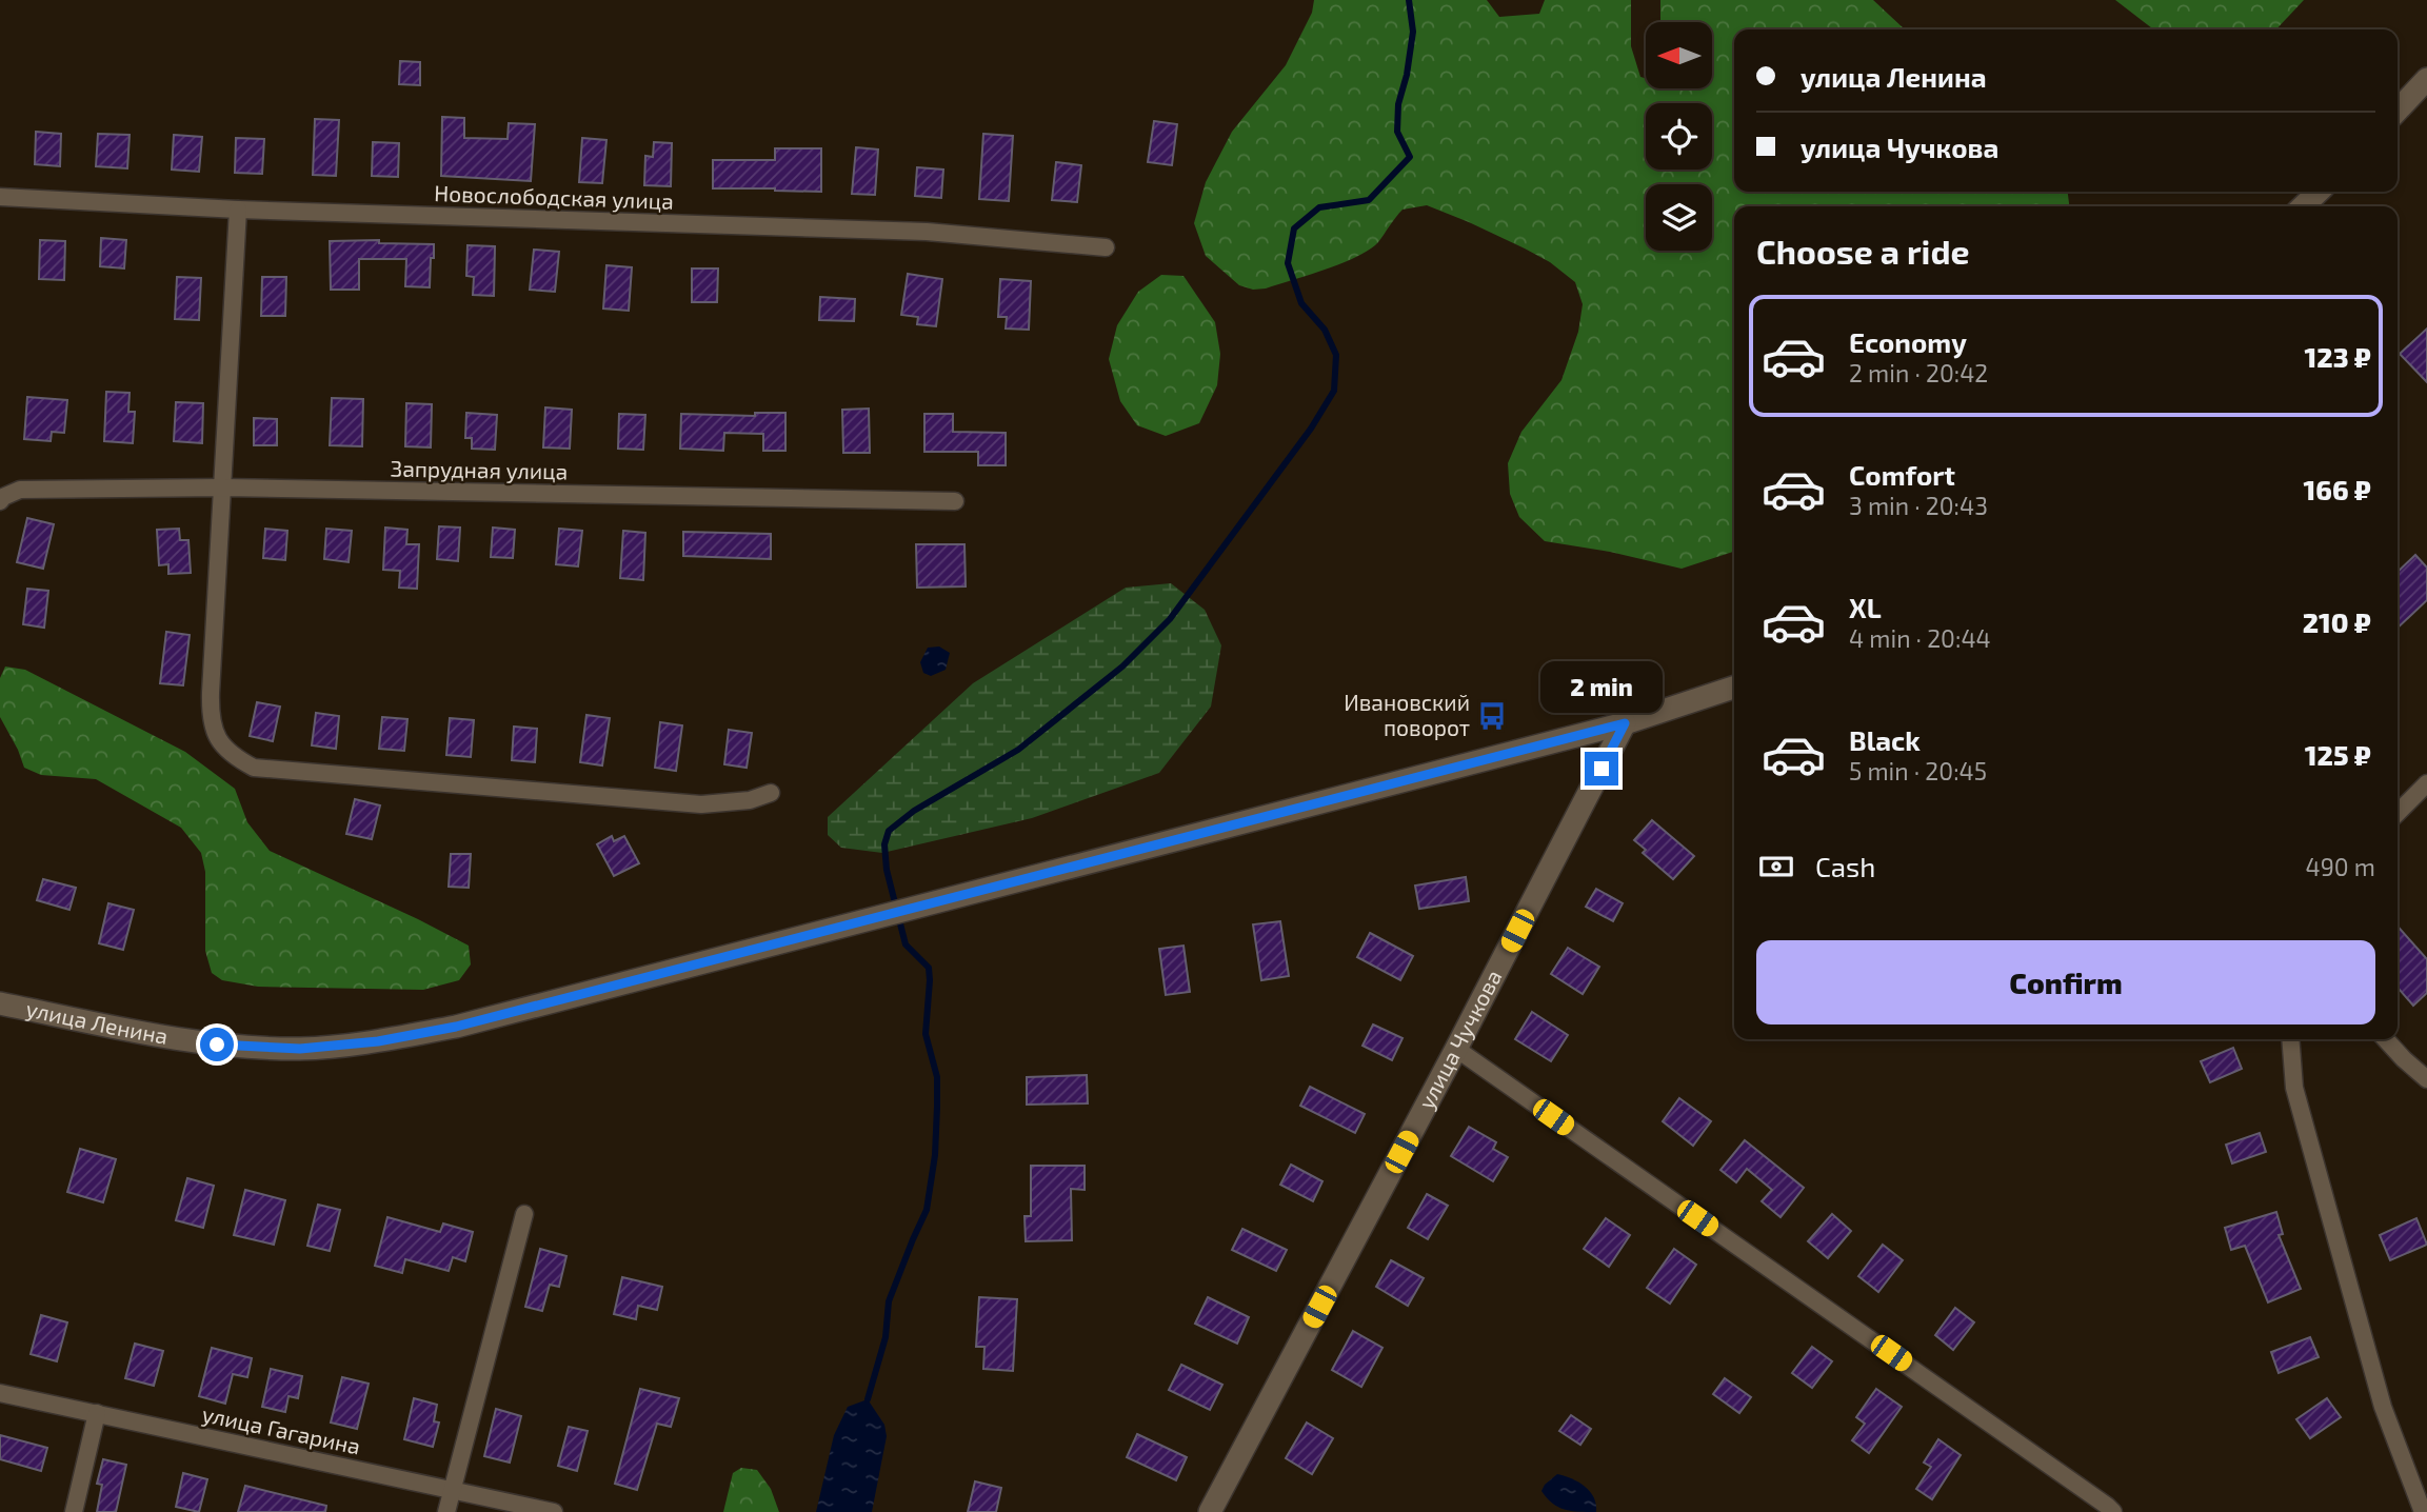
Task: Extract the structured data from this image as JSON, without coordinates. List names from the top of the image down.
{
  "streets": {
    "main road": ["улица Ленина", "улица Чучкова"],
    "street": ["Новослободская улица", "Запрудная улица", "улица Гагарина"]
  },
  "crossings": [
    ["улица Ленина", "улица Чучкова"]
  ],
  "places": {
    "bus stop": ["Ивановский поворот"]
  },
  "north": "left",
  "page": {
    "banner": ["улица Ленина", "улица Чучкова"],
    "heading": "Choose a ride",
    "list": [
      {
        "name": "Economy",
        "note": "2 min · 20:42",
        "value": "123 ₽"
      },
      {
        "name": "Comfort",
        "note": "3 min · 20:43",
        "value": "166 ₽"
      },
      {
        "name": "XL",
        "note": "4 min · 20:44",
        "value": "210 ₽"
      },
      {
        "name": "Black",
        "note": "5 min · 20:45",
        "value": "125 ₽"
      }
    ],
    "bubble": "2 min",
    "pay": ["Cash", "490 m"],
    "buttons": "Confirm"
  }
}
